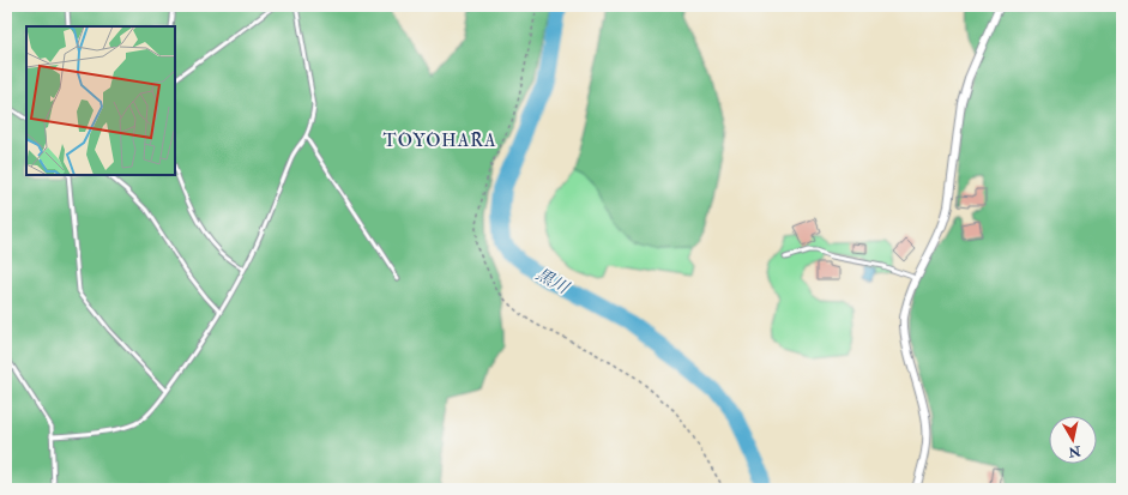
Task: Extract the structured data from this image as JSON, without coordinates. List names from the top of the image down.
{
  "districts": ["TOYOHARA"],
  "water": ["黒川"],
  "north": "bottom"
}
